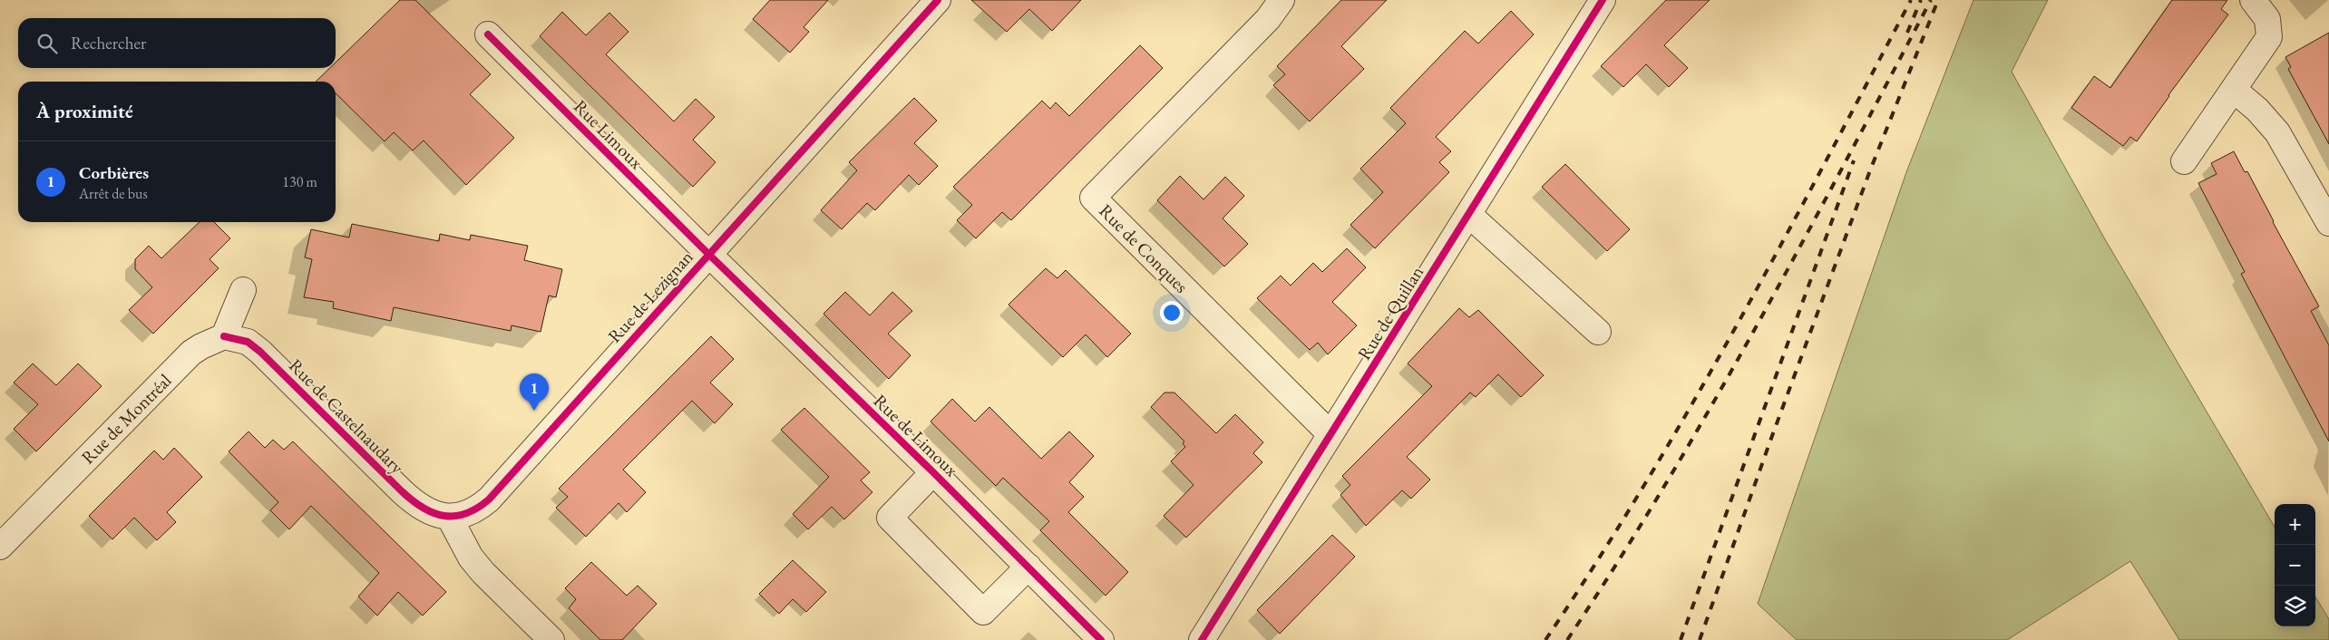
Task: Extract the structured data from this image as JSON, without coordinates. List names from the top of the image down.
{
  "streets": {
    "street": [
      "Rue Limoux",
      "Rue de Conques",
      "Rue de Lezignan",
      "Rue de Quillan",
      "Rue de Castelnaudary",
      "Rue de Montréal",
      "Rue de Limoux"
    ]
  },
  "crossings": [
    ["Rue Limoux", "Rue de Lezignan"],
    ["Rue Limoux", "Rue de Limoux"],
    ["Rue de Conques", "Rue de Quillan"],
    ["Rue de Lezignan", "Rue de Castelnaudary"],
    ["Rue de Lezignan", "Rue de Limoux"],
    ["Rue de Castelnaudary", "Rue de Montréal"]
  ],
  "page": {
    "search": "Rechercher",
    "heading": "À proximité",
    "list": [
      {
        "mark": "1",
        "name": "Corbières",
        "note": "Arrêt de bus",
        "value": "130 m"
      }
    ],
    "pins": "1",
    "map_buttons": ["+", "−"]
  }
}
